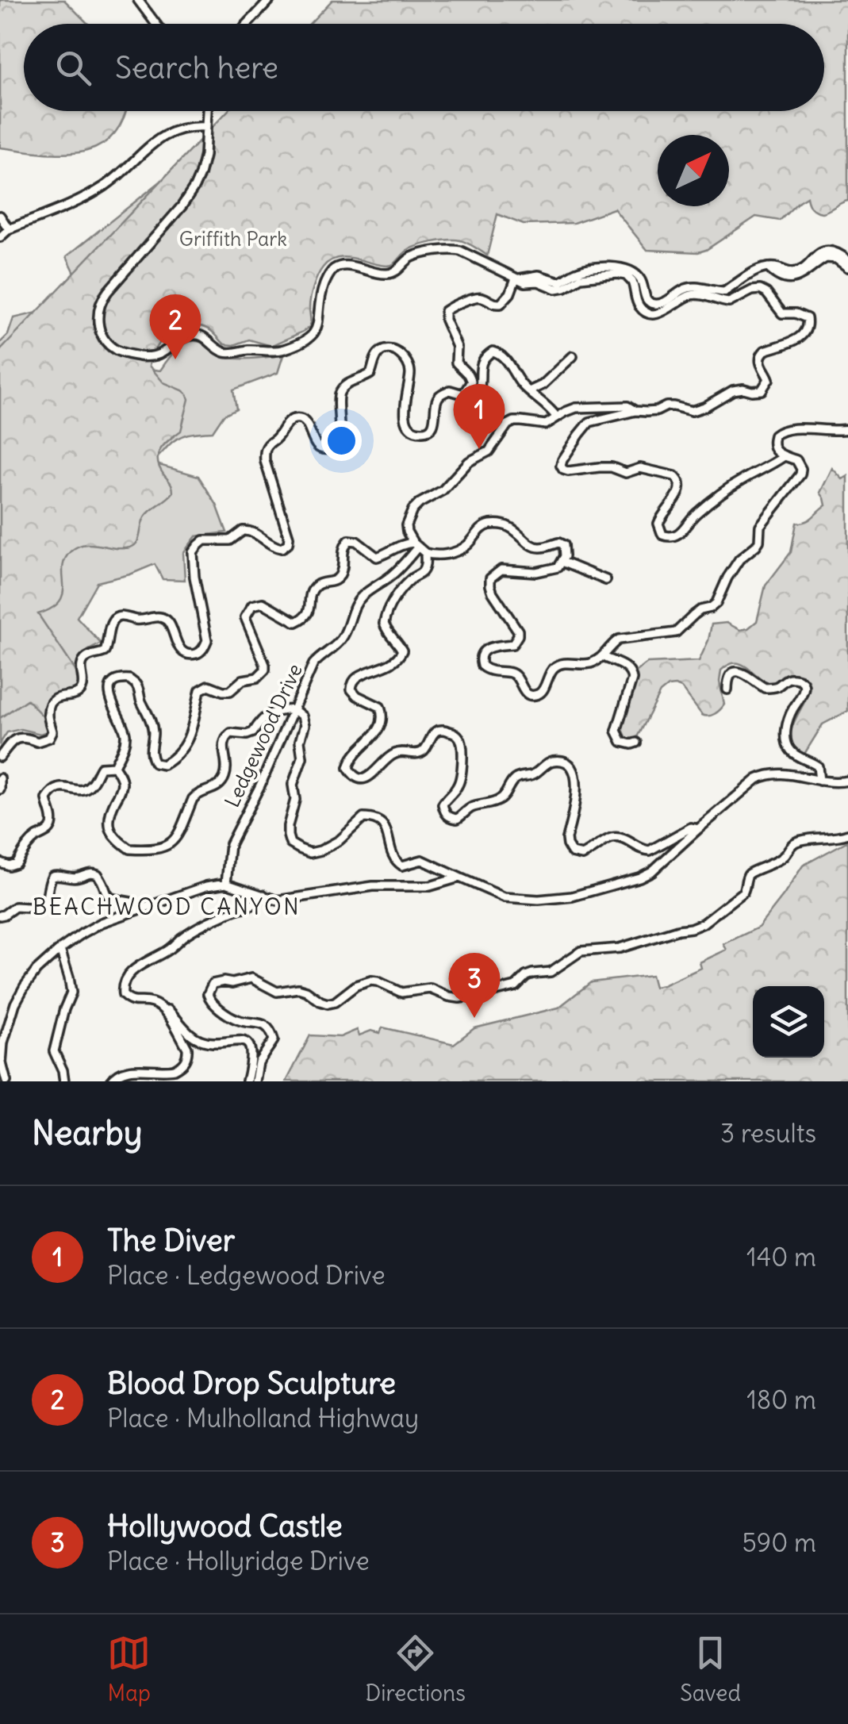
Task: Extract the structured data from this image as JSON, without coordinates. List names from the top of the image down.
{
  "streets": {
    "street": ["Ledgewood Drive"]
  },
  "districts": ["BEACHWOOD CANYON"],
  "parks": ["Griffith Park"],
  "north": "top right",
  "page": {
    "search": "Search here",
    "pins": ["2", "1", "3"],
    "heading": ["Nearby", "3 results"],
    "list": [
      {
        "mark": "1",
        "name": "The Diver",
        "note": "Place · Ledgewood Drive",
        "value": "140 m"
      },
      {
        "mark": "2",
        "name": "Blood Drop Sculpture",
        "note": "Place · Mulholland Highway",
        "value": "180 m"
      },
      {
        "mark": "3",
        "name": "Hollywood Castle",
        "note": "Place · Hollyridge Drive",
        "value": "590 m"
      }
    ],
    "nav": ["Map", "Directions", "Saved"]
  }
}
